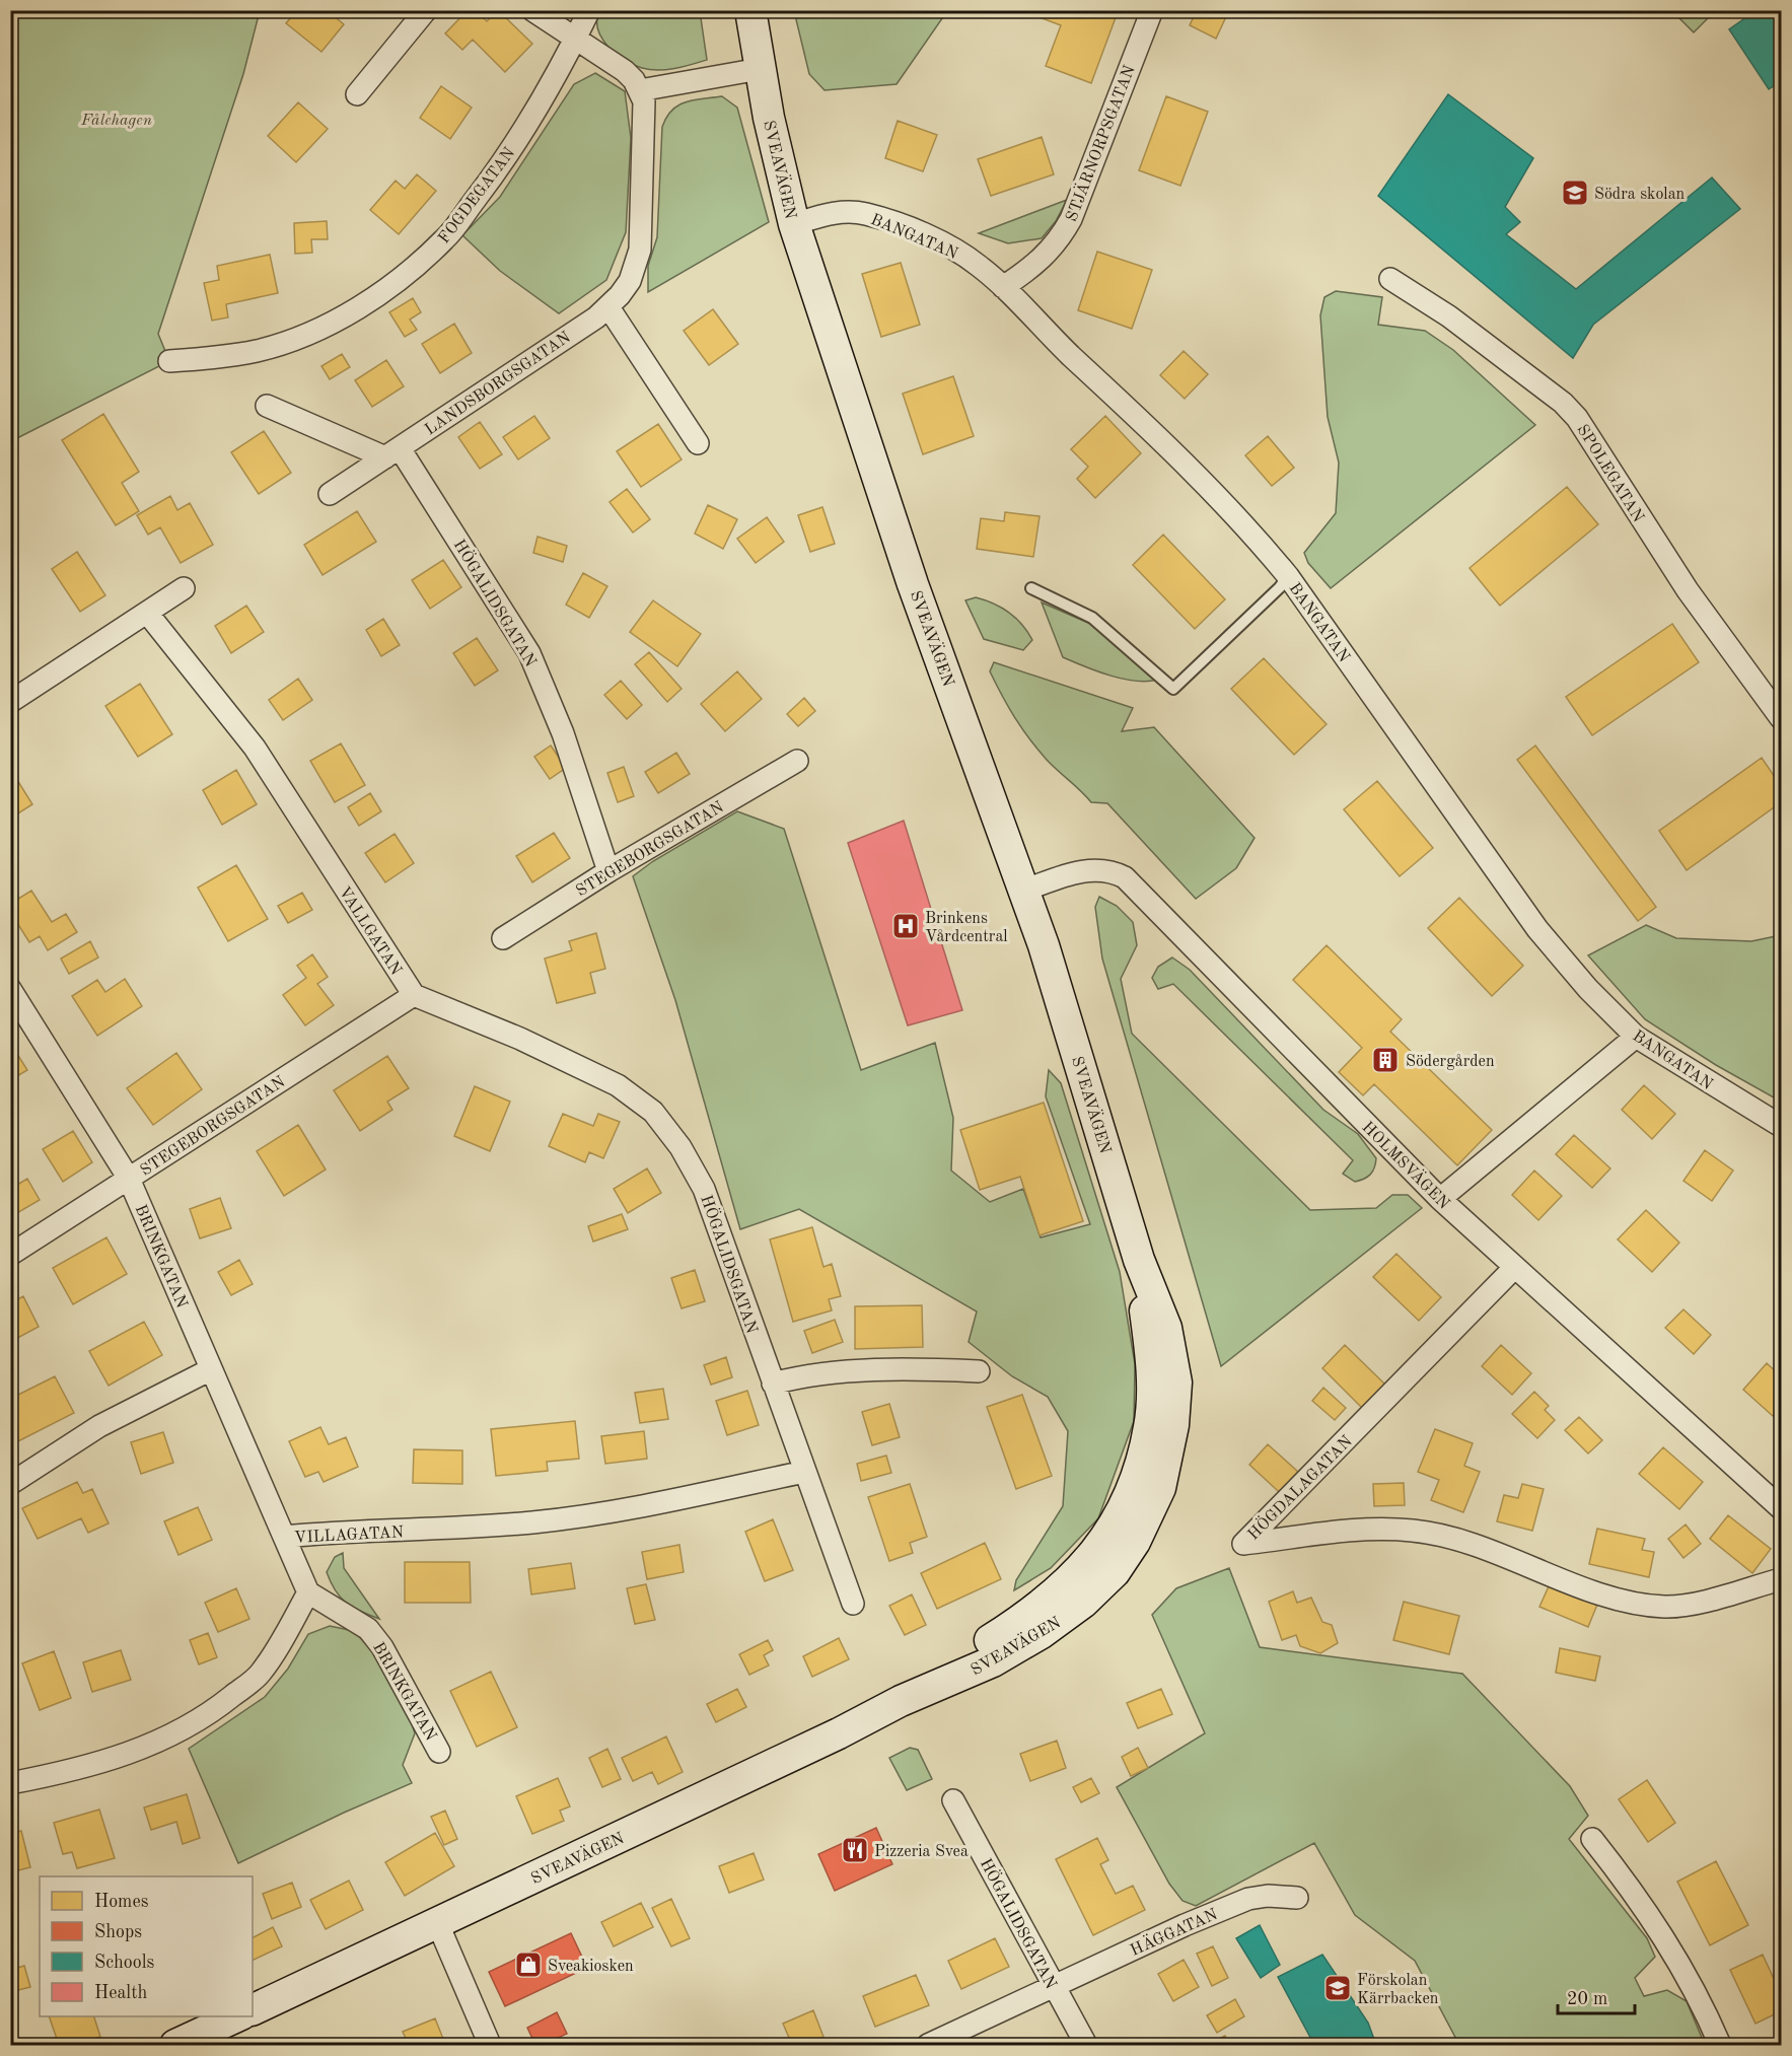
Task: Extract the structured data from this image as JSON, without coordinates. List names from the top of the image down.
{
  "streets": {
    "main road": ["SVEAVÄGEN"],
    "street": [
      "STJÄRNORPSGATAN",
      "FOGDEGATAN",
      "BANGATAN",
      "LANDSBORGSGATAN",
      "SPOLEGATAN",
      "HÖGALIDSGATAN",
      "STEGEBORGSGATAN",
      "VALLGATAN",
      "HOLMSVÄGEN",
      "BRINKGATAN",
      "HÖGDALAGATAN",
      "VILLAGATAN",
      "HÄGGATAN"
    ]
  },
  "crossings": [
    ["STJÄRNORPSGATAN", "BANGATAN"],
    ["SVEAVÄGEN", "BANGATAN"],
    ["SVEAVÄGEN", "HOLMSVÄGEN"],
    ["LANDSBORGSGATAN", "HÖGALIDSGATAN"],
    ["HÖGALIDSGATAN", "STEGEBORGSGATAN"],
    ["HÖGALIDSGATAN", "VALLGATAN"],
    ["HÖGALIDSGATAN", "VILLAGATAN"],
    ["HÖGALIDSGATAN", "HÄGGATAN"],
    ["STEGEBORGSGATAN", "VALLGATAN"],
    ["STEGEBORGSGATAN", "BRINKGATAN"],
    ["HOLMSVÄGEN", "HÖGDALAGATAN"],
    ["BRINKGATAN", "VILLAGATAN"]
  ],
  "parks": ["Fålehagen"],
  "places": {
    "school or university": ["Södra skolan", "Förskolan Kärrbacken"],
    "hospital": ["Brinkens Vårdcentral"],
    "building": ["Södergården"],
    "restaurant": ["Pizzeria Svea"],
    "shop": ["Sveakiosken"]
  },
  "legend": [
    "Homes",
    "Shops",
    "Schools",
    "Health"
  ],
  "scale_bar": "20 m"
}
